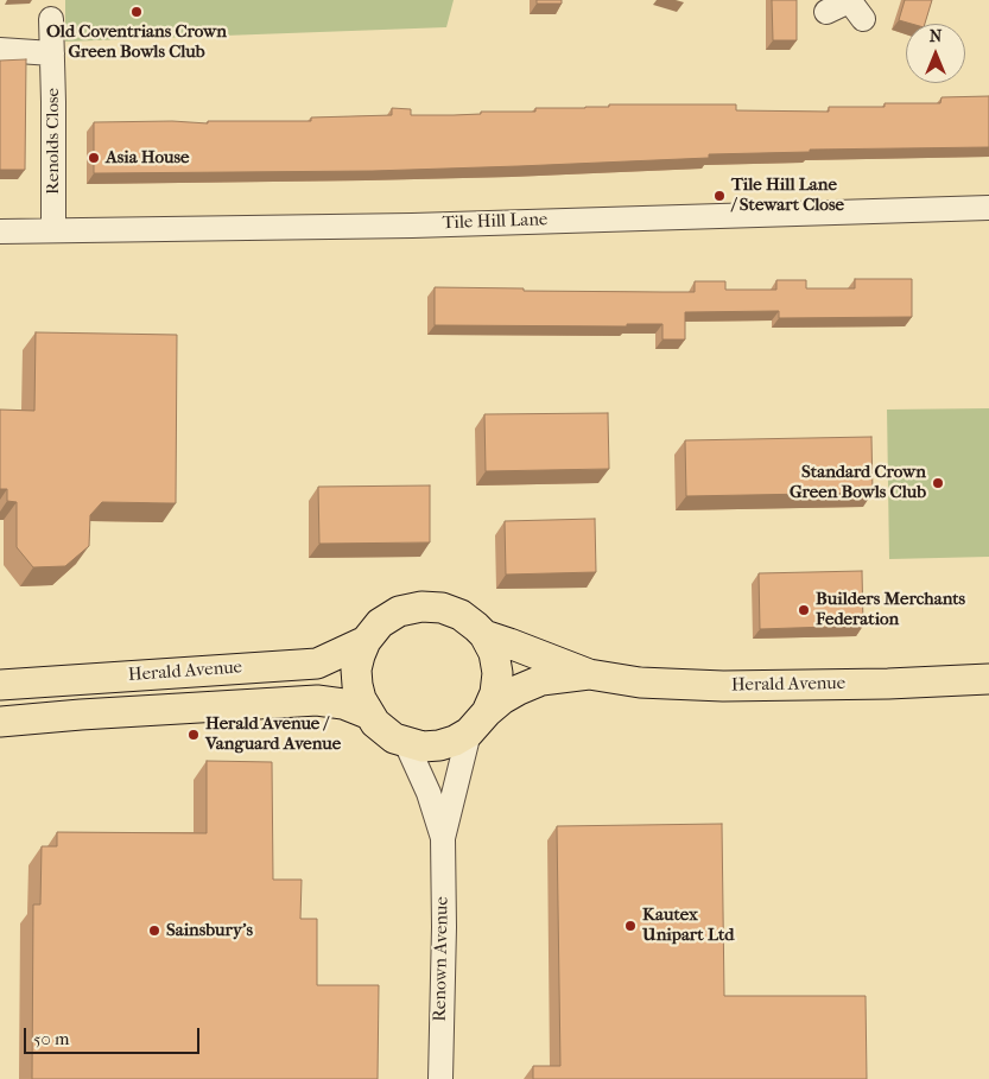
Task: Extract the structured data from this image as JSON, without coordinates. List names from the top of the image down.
{
  "streets": {
    "main road": ["Herald Avenue"],
    "street": ["Renolds Close", "Tile Hill Lane", "Renown Avenue"]
  },
  "crossings": [
    ["Renolds Close", "Tile Hill Lane"],
    ["Herald Avenue", "Renown Avenue"]
  ],
  "places": [
    "Old Coventrians Crown Green Bowls Club",
    "Asia House",
    "Tile Hill Lane / Stewart Close",
    "Standard Crown Green Bowls Club",
    "Builders Merchants Federation",
    "Herald Avenue / Vanguard Avenue",
    "Kautex Unipart Ltd",
    "Sainsbury's"
  ],
  "scale_bar": "50 m",
  "north": "top"
}
